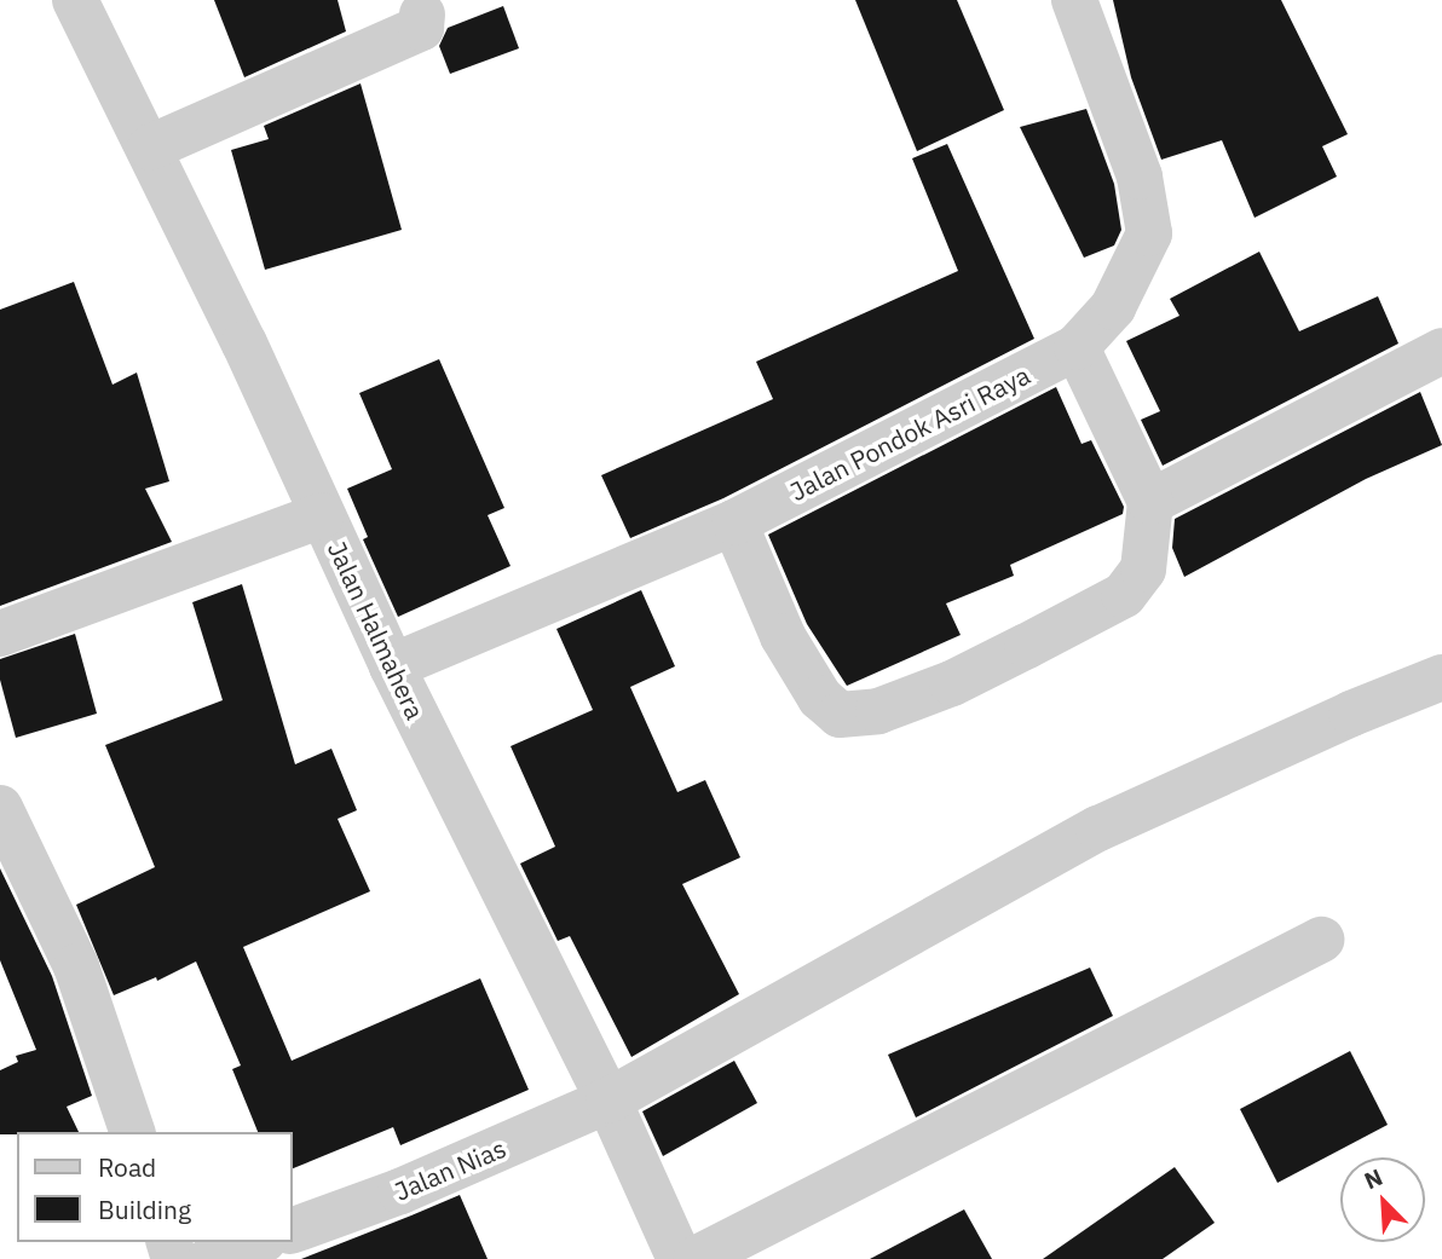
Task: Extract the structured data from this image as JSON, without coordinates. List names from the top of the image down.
{
  "streets": {
    "street": ["Jalan Pondok Asri Raya", "Jalan Halmahera", "Jalan Nias"]
  },
  "crossings": [
    ["Jalan Pondok Asri Raya", "Jalan Halmahera"],
    ["Jalan Halmahera", "Jalan Nias"]
  ],
  "legend": ["Road", "Building"],
  "north": "top left"
}
